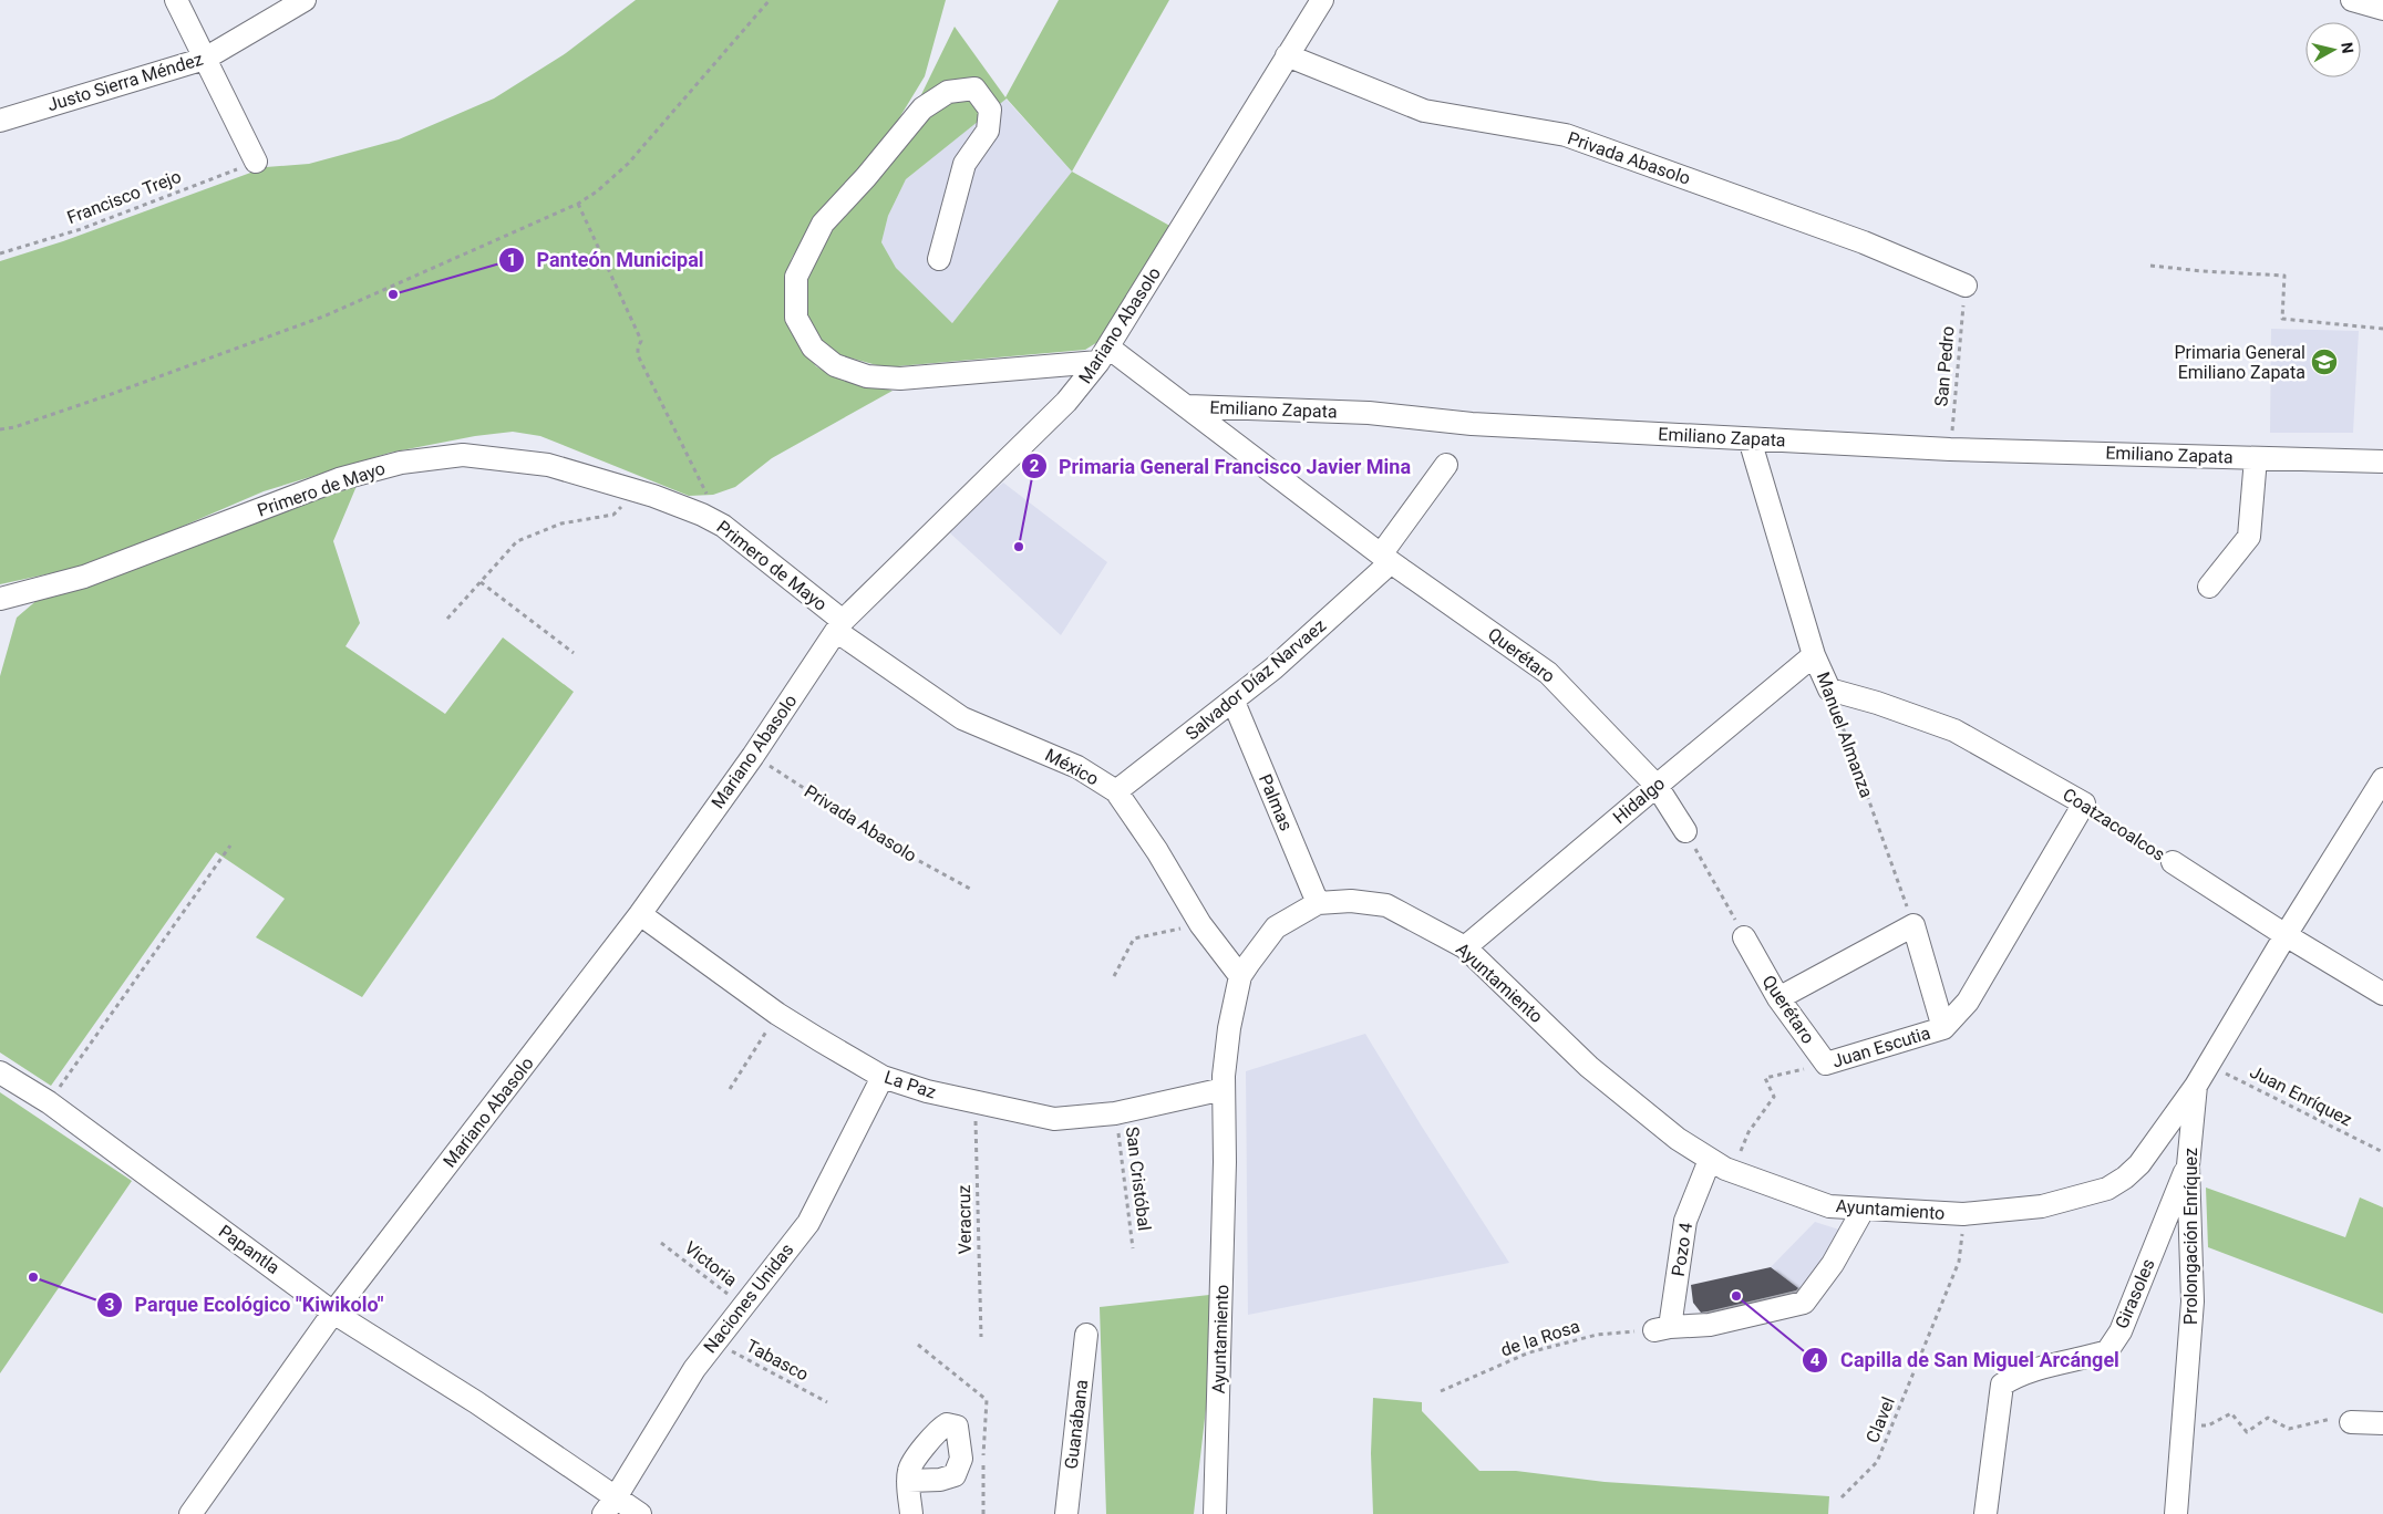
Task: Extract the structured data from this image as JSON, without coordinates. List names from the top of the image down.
{
  "streets": {
    "street": [
      "Justo Sierra Méndez",
      "Privada Abasolo",
      "Mariano Abasolo",
      "Emiliano Zapata",
      "Primero de Mayo",
      "Querétaro",
      "Salvador Díaz Narvaez",
      "Manuel Almanza",
      "México",
      "Hidalgo",
      "Palmas",
      "Coatzacoalcos",
      "Ayuntamiento",
      "Juan Escutia",
      "La Paz",
      "Prolongación Enríquez",
      "Papantla",
      "Pozo 4",
      "Girasoles",
      "Naciones Unidas",
      "Guanábana"
    ],
    "path": [
      "Francisco Trejo",
      "San Pedro",
      "Juan Enríquez",
      "San Cristóbal",
      "Veracruz",
      "Victoria",
      "de la Rosa",
      "Tabasco",
      "Clavel"
    ]
  },
  "crossings": [
    ["Privada Abasolo", "Mariano Abasolo"],
    ["Privada Abasolo", "San Pedro"],
    ["Mariano Abasolo", "Primero de Mayo"],
    ["Mariano Abasolo", "Querétaro"],
    ["Mariano Abasolo", "México"],
    ["Mariano Abasolo", "La Paz"],
    ["Mariano Abasolo", "Papantla"],
    ["San Pedro", "Emiliano Zapata"],
    ["Emiliano Zapata", "Querétaro"],
    ["Emiliano Zapata", "Manuel Almanza"],
    ["Primero de Mayo", "México"],
    ["Querétaro", "Salvador Díaz Narvaez"],
    ["Querétaro", "Hidalgo"],
    ["Querétaro", "Juan Escutia"],
    ["Salvador Díaz Narvaez", "México"],
    ["Salvador Díaz Narvaez", "Palmas"],
    ["Manuel Almanza", "Hidalgo"],
    ["Manuel Almanza", "Coatzacoalcos"],
    ["México", "Ayuntamiento"],
    ["Hidalgo", "Ayuntamiento"],
    ["Palmas", "Ayuntamiento"],
    ["Coatzacoalcos", "Juan Escutia"],
    ["Coatzacoalcos", "Prolongación Enríquez"],
    ["Ayuntamiento", "Juan Escutia"],
    ["Ayuntamiento", "La Paz"],
    ["Ayuntamiento", "Prolongación Enríquez"],
    ["Ayuntamiento", "Pozo 4"],
    ["Ayuntamiento", "Clavel"],
    ["Juan Escutia", "Pozo 4"],
    ["La Paz", "San Cristóbal"],
    ["La Paz", "Veracruz"],
    ["La Paz", "Naciones Unidas"],
    ["Juan Enríquez", "Prolongación Enríquez"],
    ["Prolongación Enríquez", "Girasoles"],
    ["Papantla", "Naciones Unidas"],
    ["Pozo 4", "de la Rosa"],
    ["Victoria", "Naciones Unidas"],
    ["Naciones Unidas", "Tabasco"]
  ],
  "places": {
    "other": [
      "Panteón Municipal",
      "Primaria General Francisco Javier Mina",
      "Parque Ecológico \"Kiwikolo\"",
      "Capilla de San Miguel Arcángel"
    ],
    "school or university": ["Primaria General Emiliano Zapata"]
  },
  "north": "right"
}
